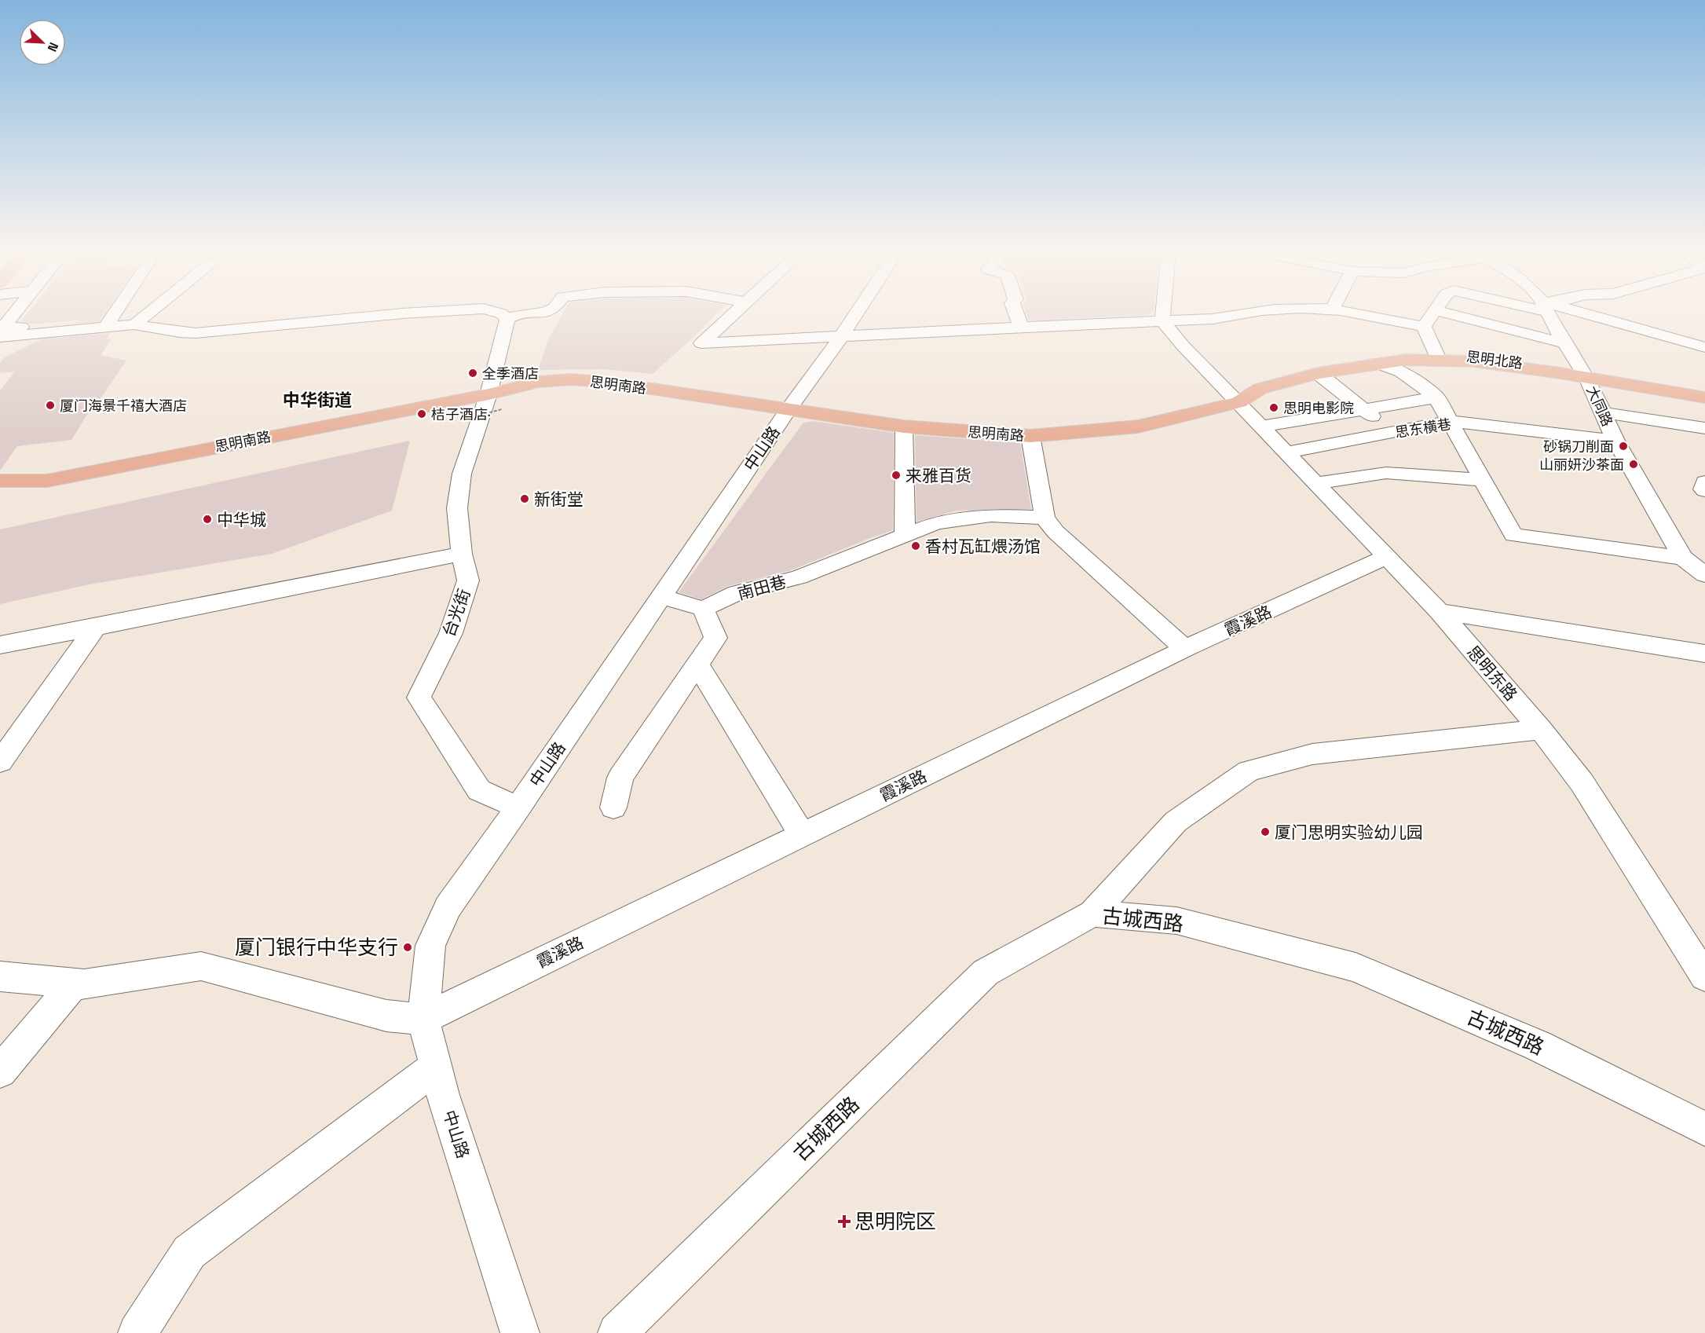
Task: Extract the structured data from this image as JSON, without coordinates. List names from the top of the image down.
{
  "streets": {
    "main road": ["思明北路", "思明南路"],
    "street": [
      "大同路",
      "思东横巷",
      "中山路",
      "南田巷",
      "台光街",
      "霞溪路",
      "思明东路",
      "古城西路"
    ]
  },
  "crossings": [
    ["思明北路", "思明南路"],
    ["思明北路", "大同路"],
    ["思明北路", "思明东路"],
    ["思明南路", "中山路"],
    ["思明南路", "台光街"],
    ["思明南路", "思明东路"],
    ["大同路", "思东横巷"],
    ["思东横巷", "思明东路"],
    ["中山路", "台光街"],
    ["中山路", "霞溪路"],
    ["霞溪路", "思明东路"]
  ],
  "districts": ["中华街道"],
  "places": {
    "other": [
      "全季酒店",
      "厦门海景千禧大酒店",
      "思明电影院",
      "桔子酒店·",
      "砂锅刀削面",
      "山丽妍沙茶面",
      "来雅百货",
      "新街堂",
      "中华城",
      "香村瓦缸煨汤馆",
      "厦门思明实验幼儿园",
      "厦门银行中华支行"
    ],
    "health": ["思明院区"]
  },
  "north": "bottom right"
}
